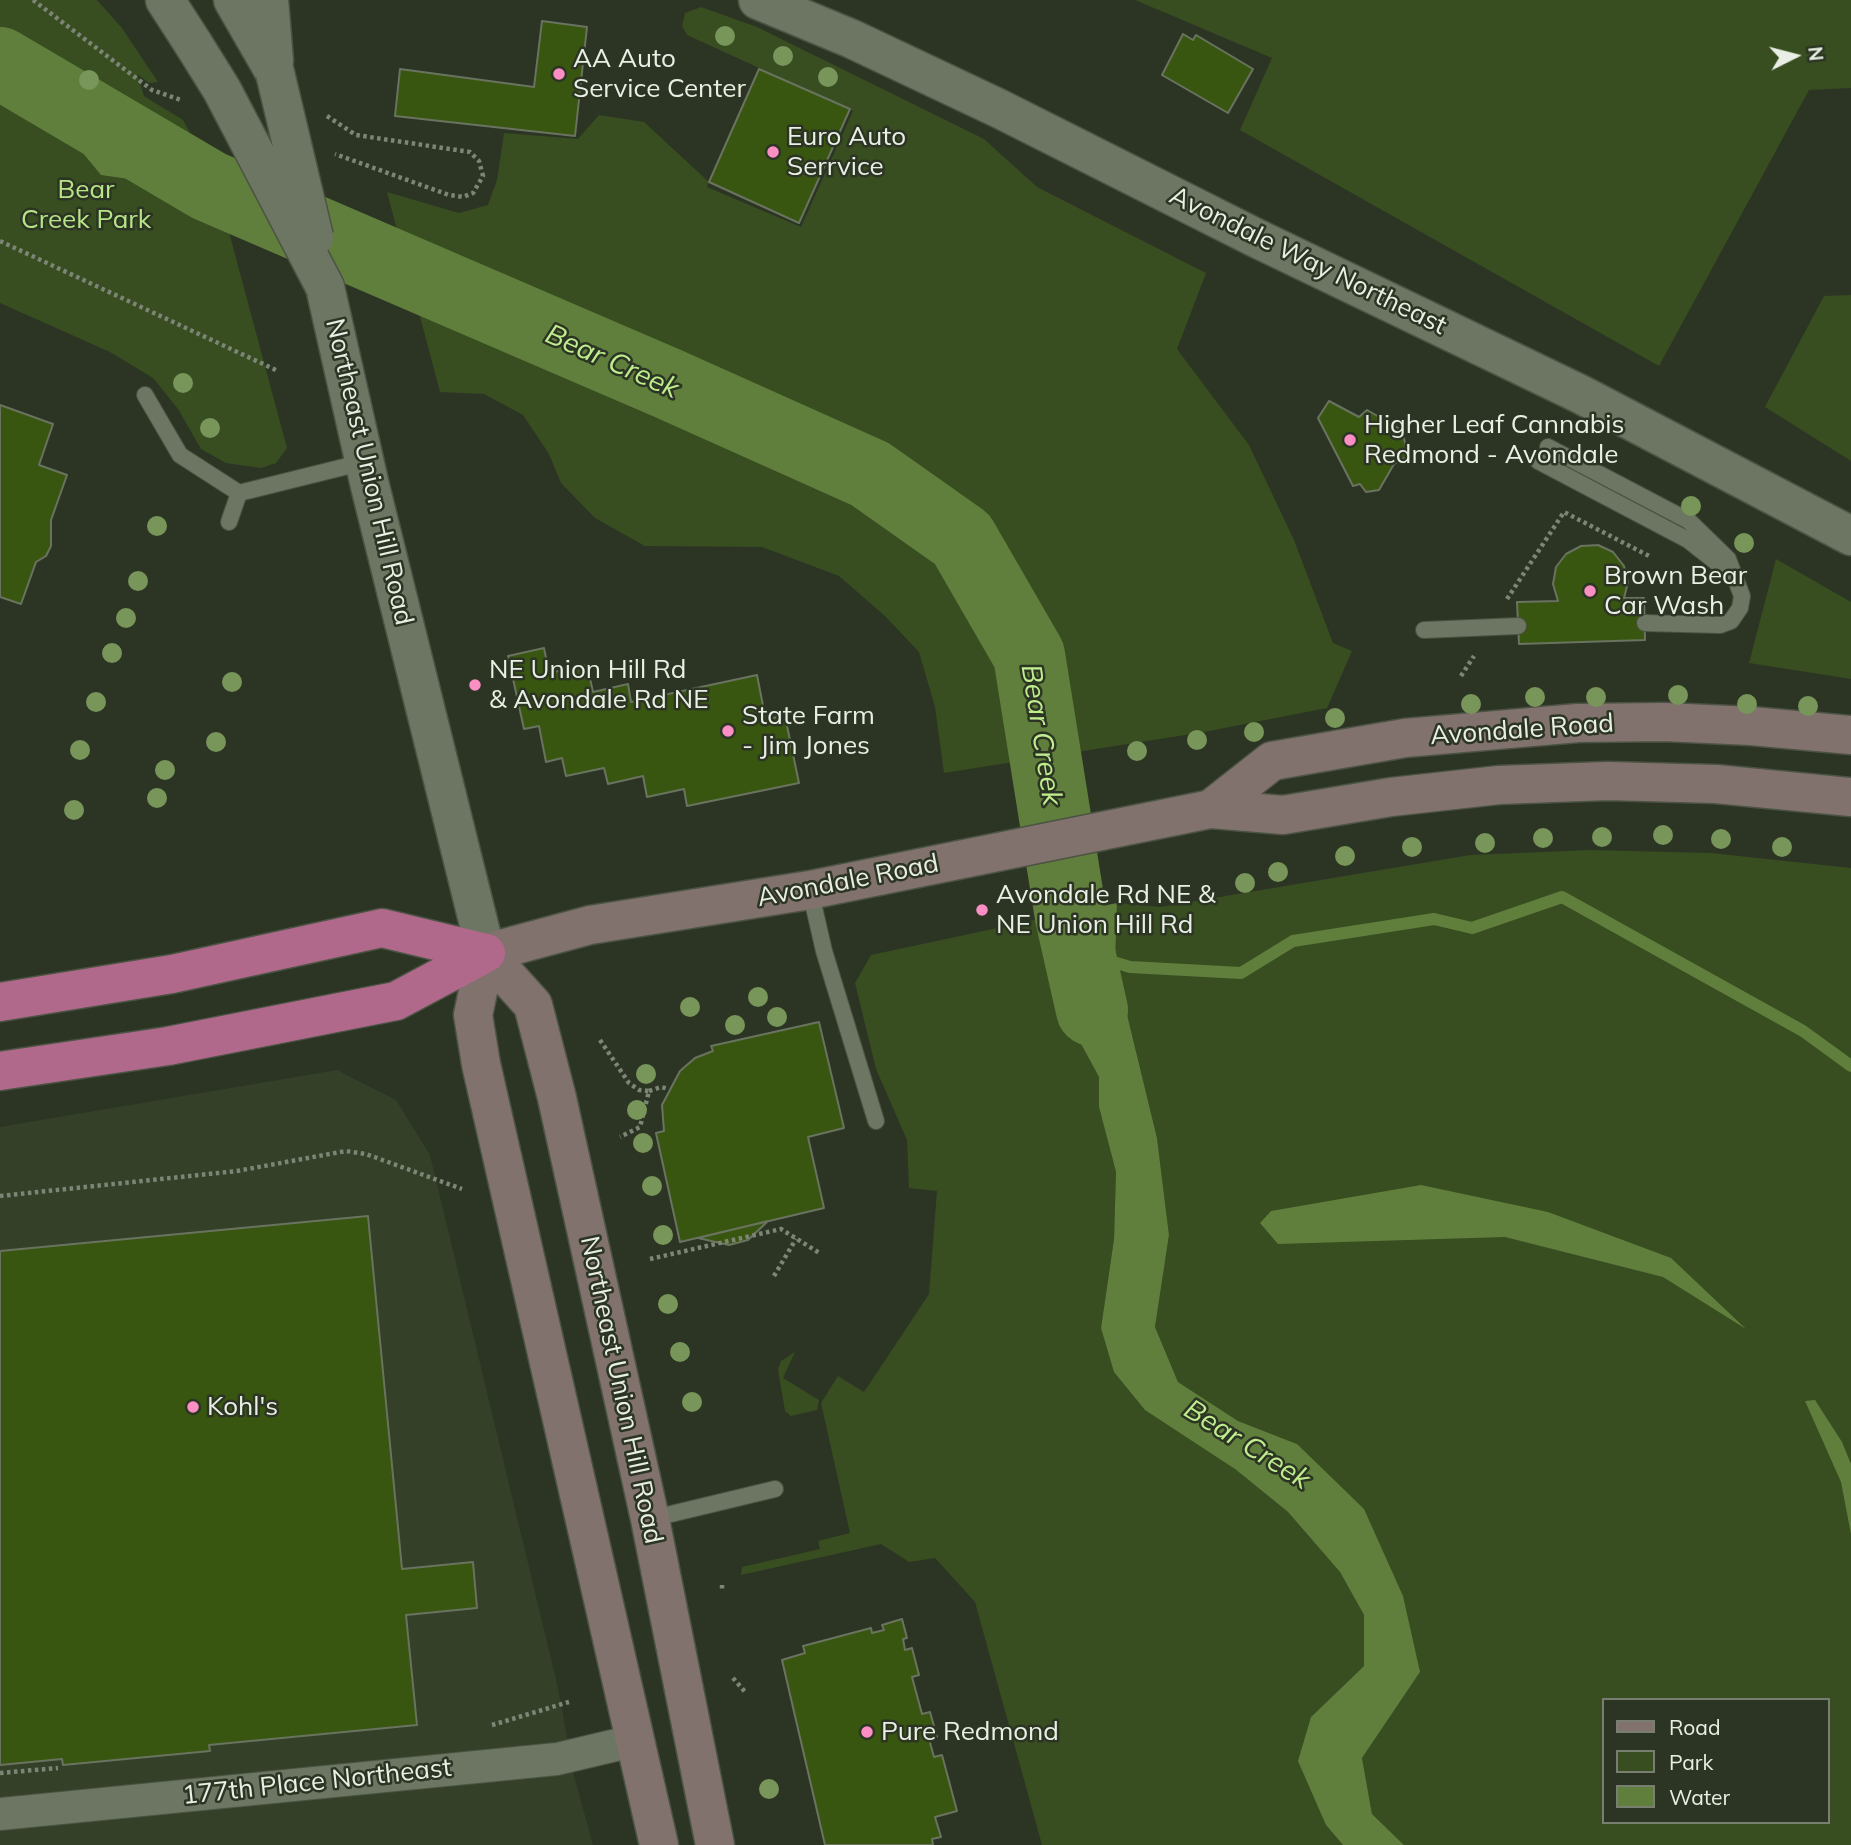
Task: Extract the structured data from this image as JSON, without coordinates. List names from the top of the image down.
{
  "streets": {
    "main road": ["Northeast Union Hill Road", "Avondale Road"],
    "street": ["Avondale Way Northeast", "177th Place Northeast"]
  },
  "crossings": [
    ["Northeast Union Hill Road", "Avondale Road"],
    ["Northeast Union Hill Road", "177th Place Northeast"]
  ],
  "water": ["Bear Creek"],
  "parks": ["Bear Creek Park"],
  "places": [
    "AA Auto Service Center",
    "Euro Auto Serrvice",
    "Higher Leaf Cannabis Redmond - Avondale",
    "Brown Bear Car Wash",
    "NE Union Hill Rd & Avondale Rd NE",
    "State Farm - Jim Jones",
    "Avondale Rd NE & NE Union Hill Rd",
    "Kohl's",
    "Pure Redmond"
  ],
  "legend": ["Road", "Park", "Water"],
  "north": "right"
}
